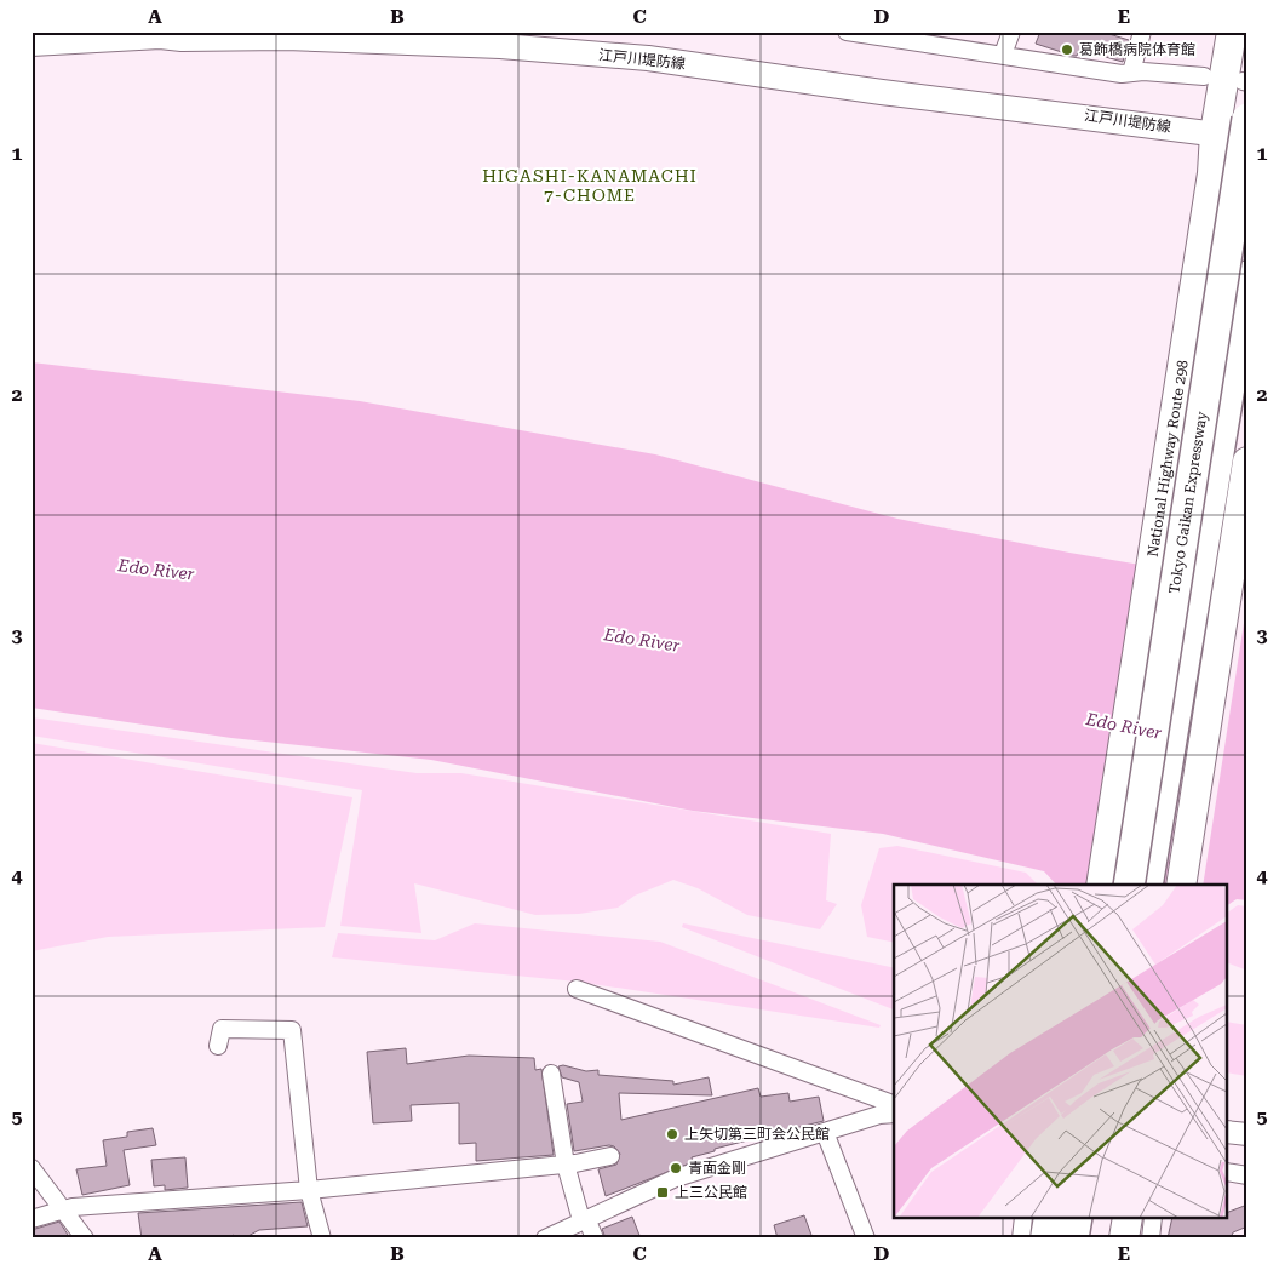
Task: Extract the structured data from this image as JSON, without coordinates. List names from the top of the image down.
{
  "streets": {
    "highway": ["National Highway Route 298", "Tokyo Gaikan Expressway"],
    "main road": ["江戸川堤防線"]
  },
  "crossings": [
    ["江戸川堤防線", "National Highway Route 298"]
  ],
  "districts": ["HIGASHI-KANAMACHI 7-CHOME"],
  "water": ["Edo River"],
  "places": {
    "other": ["葛飾橋病院体育館", "上矢切第三町会公民館", "青面金剛"],
    "transit": ["上三公民館"]
  },
  "grid": {
    "columns": [
      "A",
      "B",
      "C",
      "D",
      "E"
    ],
    "rows": [
      "1",
      "2",
      "3",
      "4",
      "5"
    ]
  }
}
